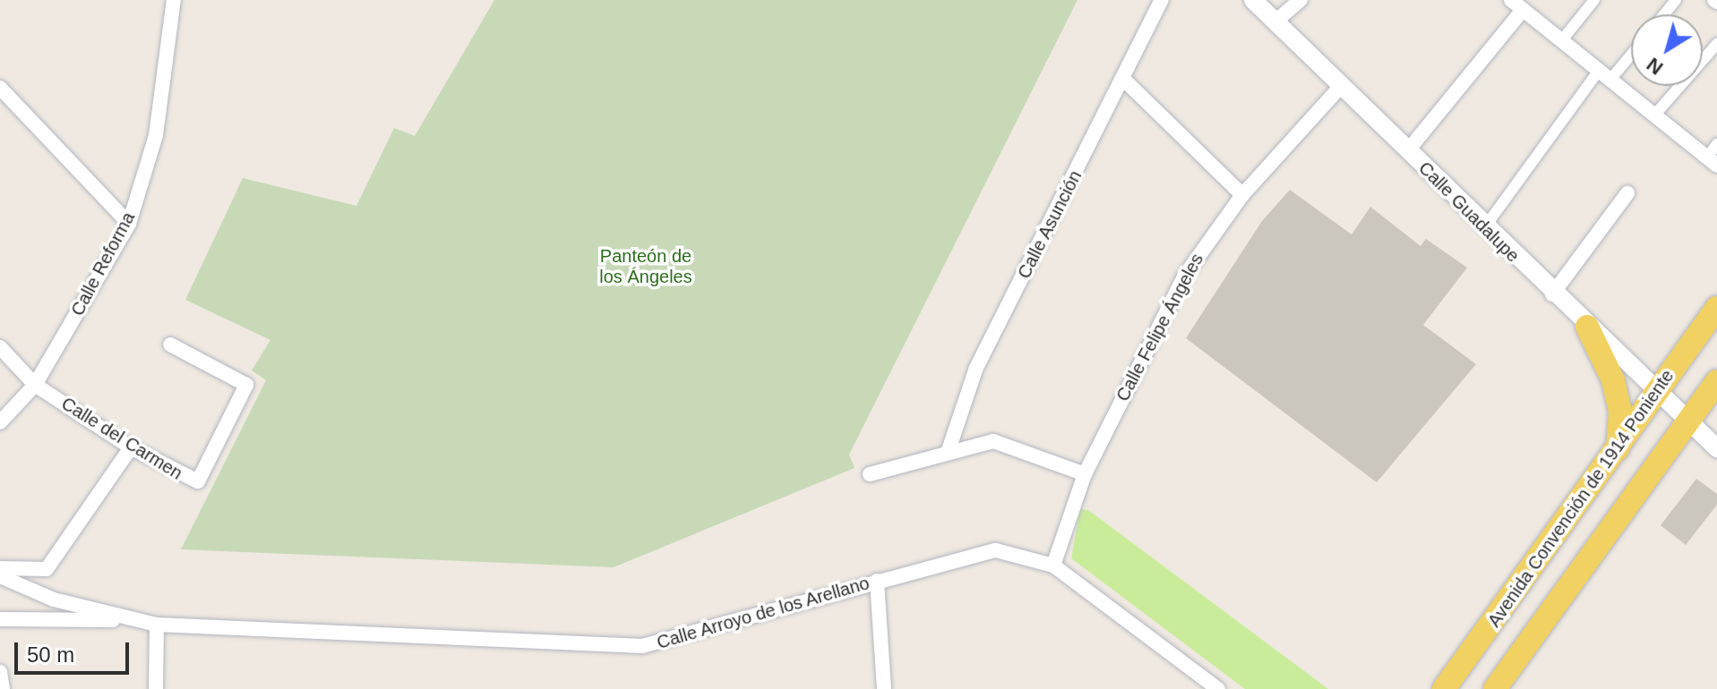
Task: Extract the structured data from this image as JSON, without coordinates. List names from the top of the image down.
{
  "streets": {
    "main road": ["Avenida Convención de 1914 Poniente"],
    "street": [
      "Calle Guadalupe",
      "Calle Asunción",
      "Calle Reforma",
      "Calle Felipe Ángeles",
      "Calle del Carmen",
      "Calle Arroyo de los Arellano"
    ]
  },
  "crossings": [
    ["Calle Guadalupe", "Calle Felipe Ángeles"],
    ["Calle Guadalupe", "Avenida Convención de 1914 Poniente"],
    ["Calle Reforma", "Calle del Carmen"],
    ["Calle Felipe Ángeles", "Calle Arroyo de los Arellano"]
  ],
  "parks": ["Panteón de los Ángeles"],
  "scale_bar": "50 m",
  "north": "bottom left"
}
